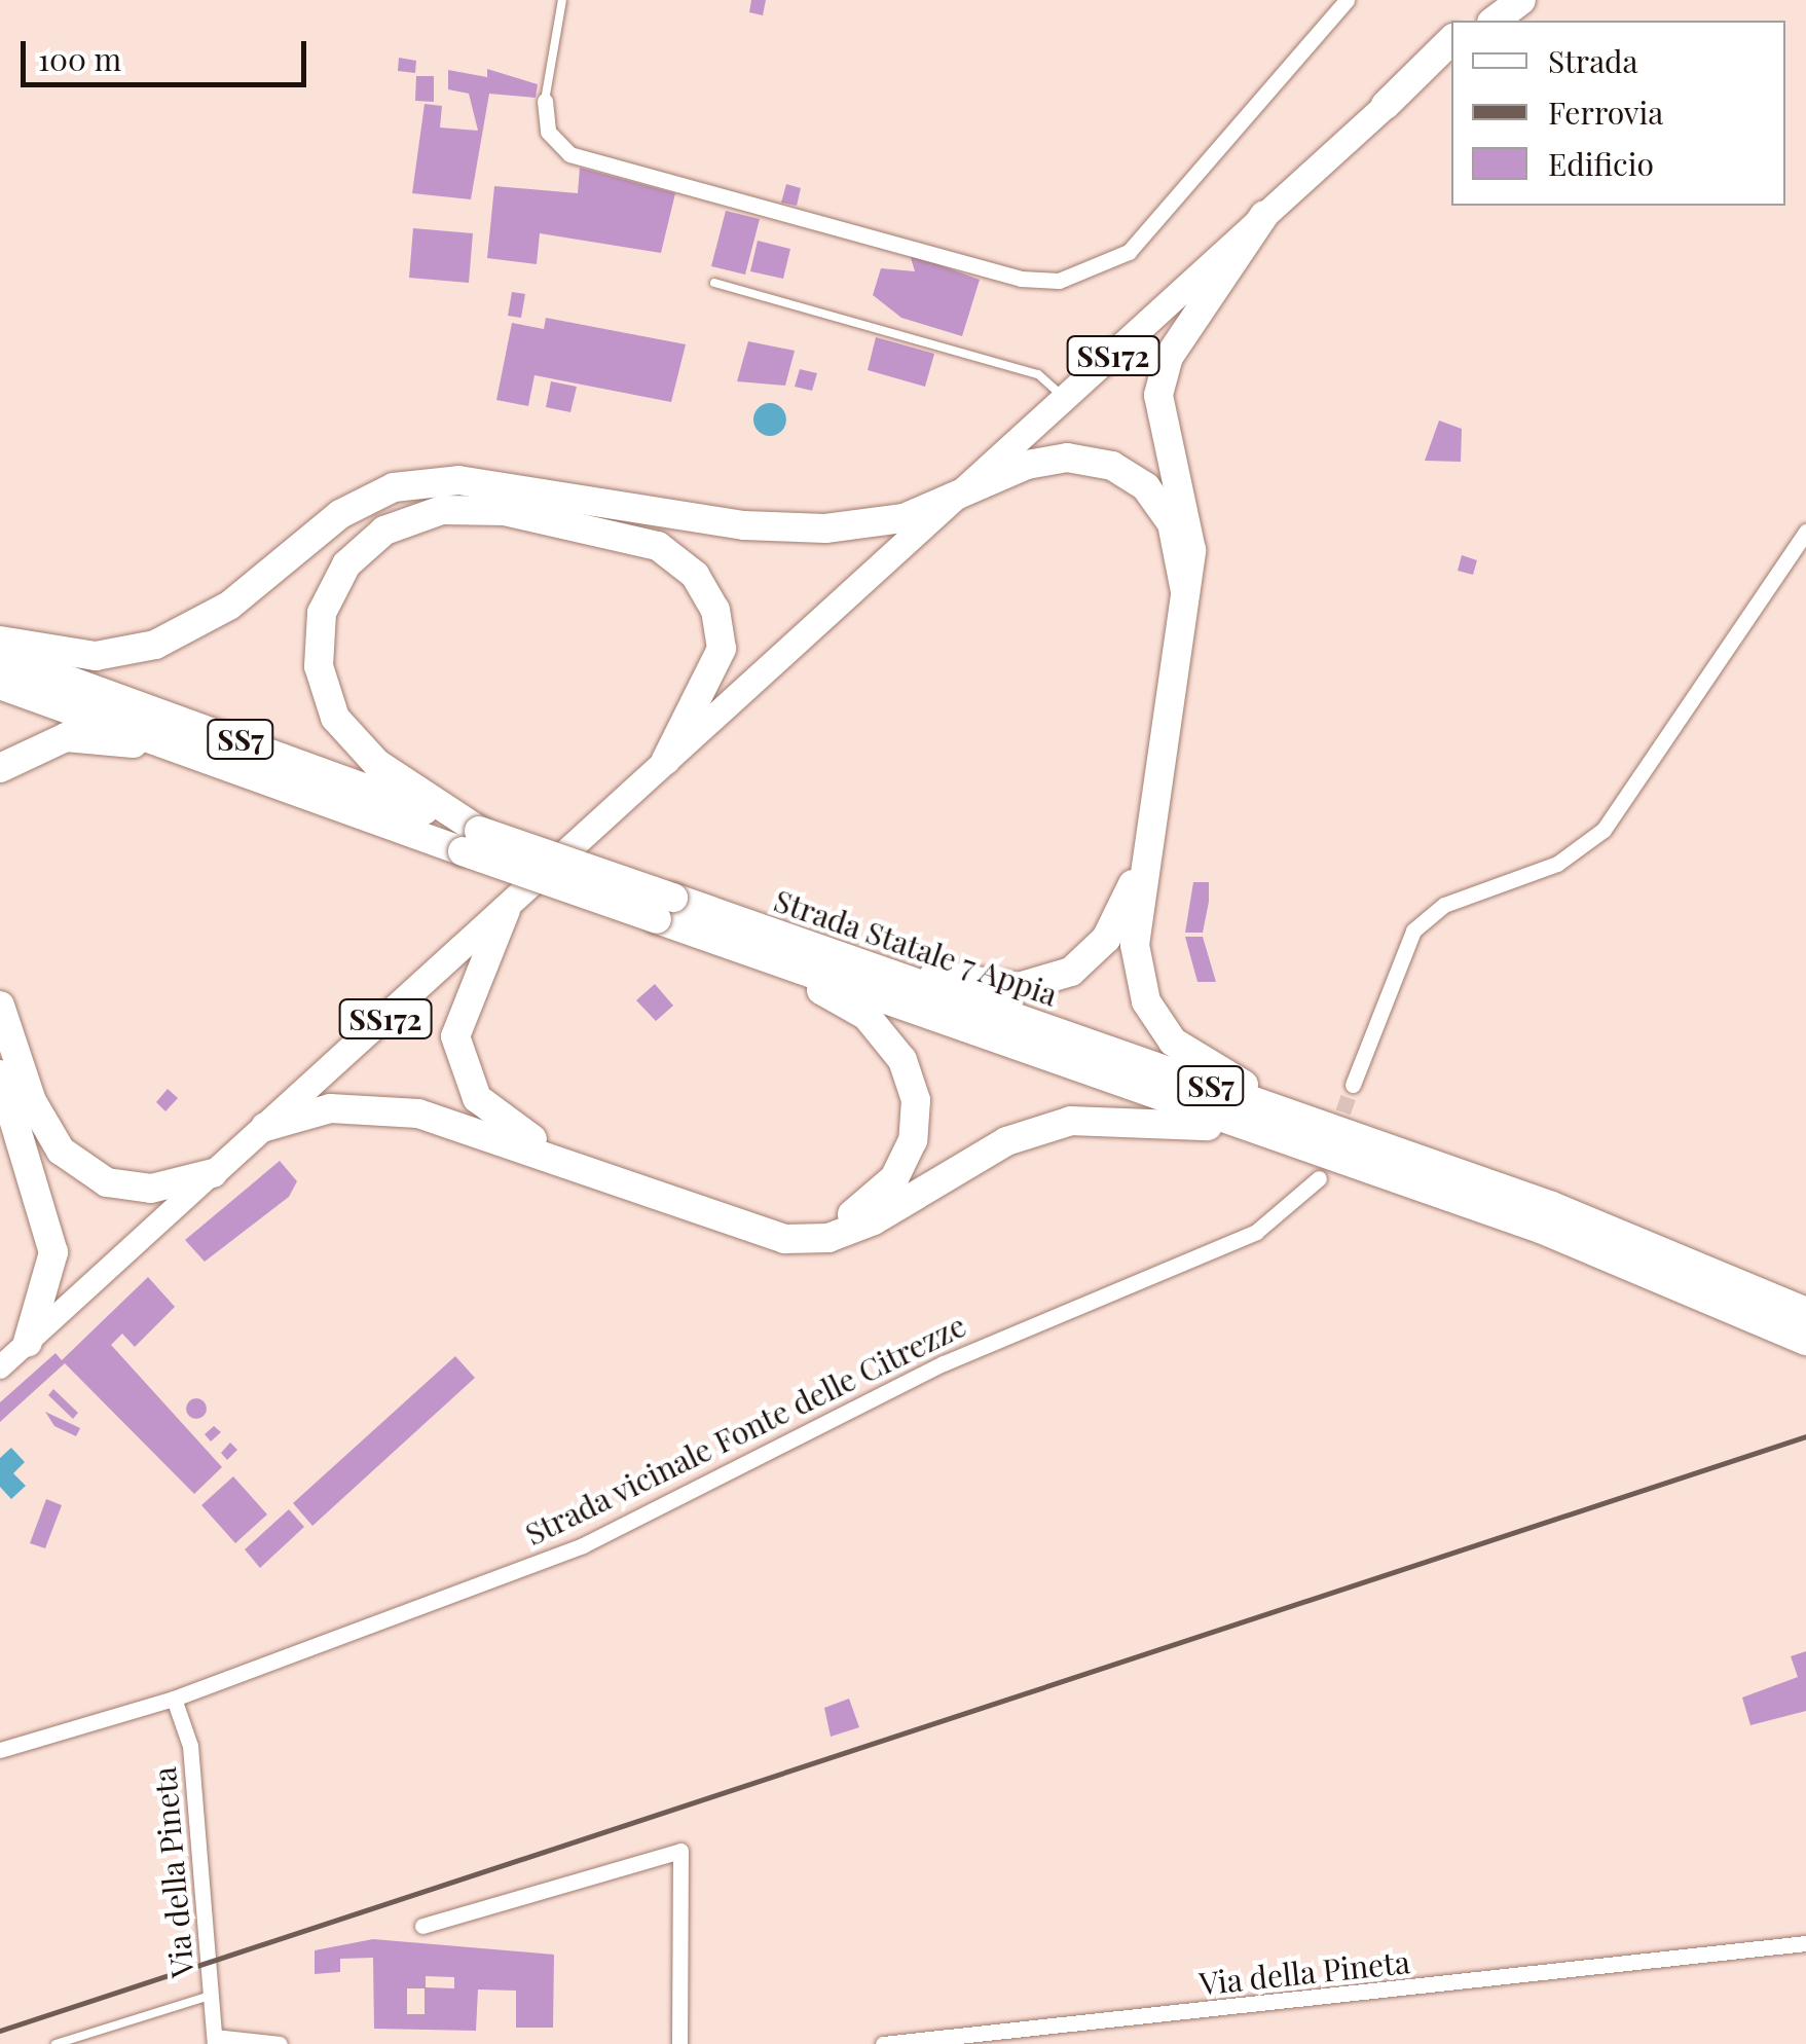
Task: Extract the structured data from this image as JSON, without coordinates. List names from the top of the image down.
{
  "streets": {
    "highway": ["SS172", "SS7", "Strada Statale 7 Appia"],
    "street": ["Strada vicinale Fonte delle Citrezze", "Via della Pineta"]
  },
  "crossings": [
    ["Strada vicinale Fonte delle Citrezze", "Via della Pineta"]
  ],
  "legend": ["Strada", "Ferrovia", "Edificio"],
  "scale_bar": "100 m"
}
